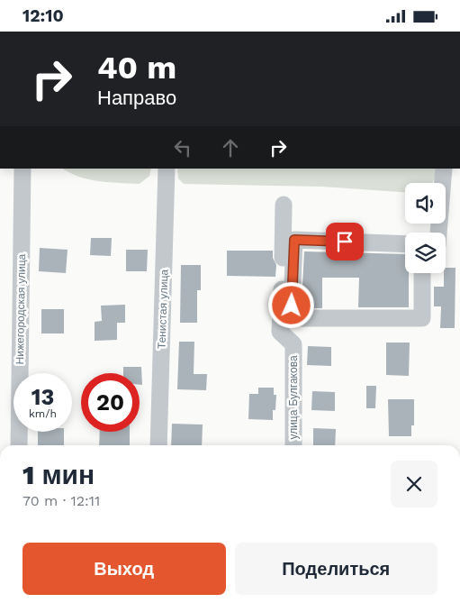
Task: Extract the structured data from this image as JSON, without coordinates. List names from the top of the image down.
{
  "streets": {
    "street": ["Нижегородская улица", "Тенистая улица", "улица Булгакова"]
  },
  "page": {
    "status": "12:10",
    "turn": ["40 m", "Направо"],
    "speed": "13 km/h",
    "limit": "20",
    "heading": ["1 мин", "70 m · 12:11"],
    "buttons": ["Выход", "Поделиться"]
  }
}
